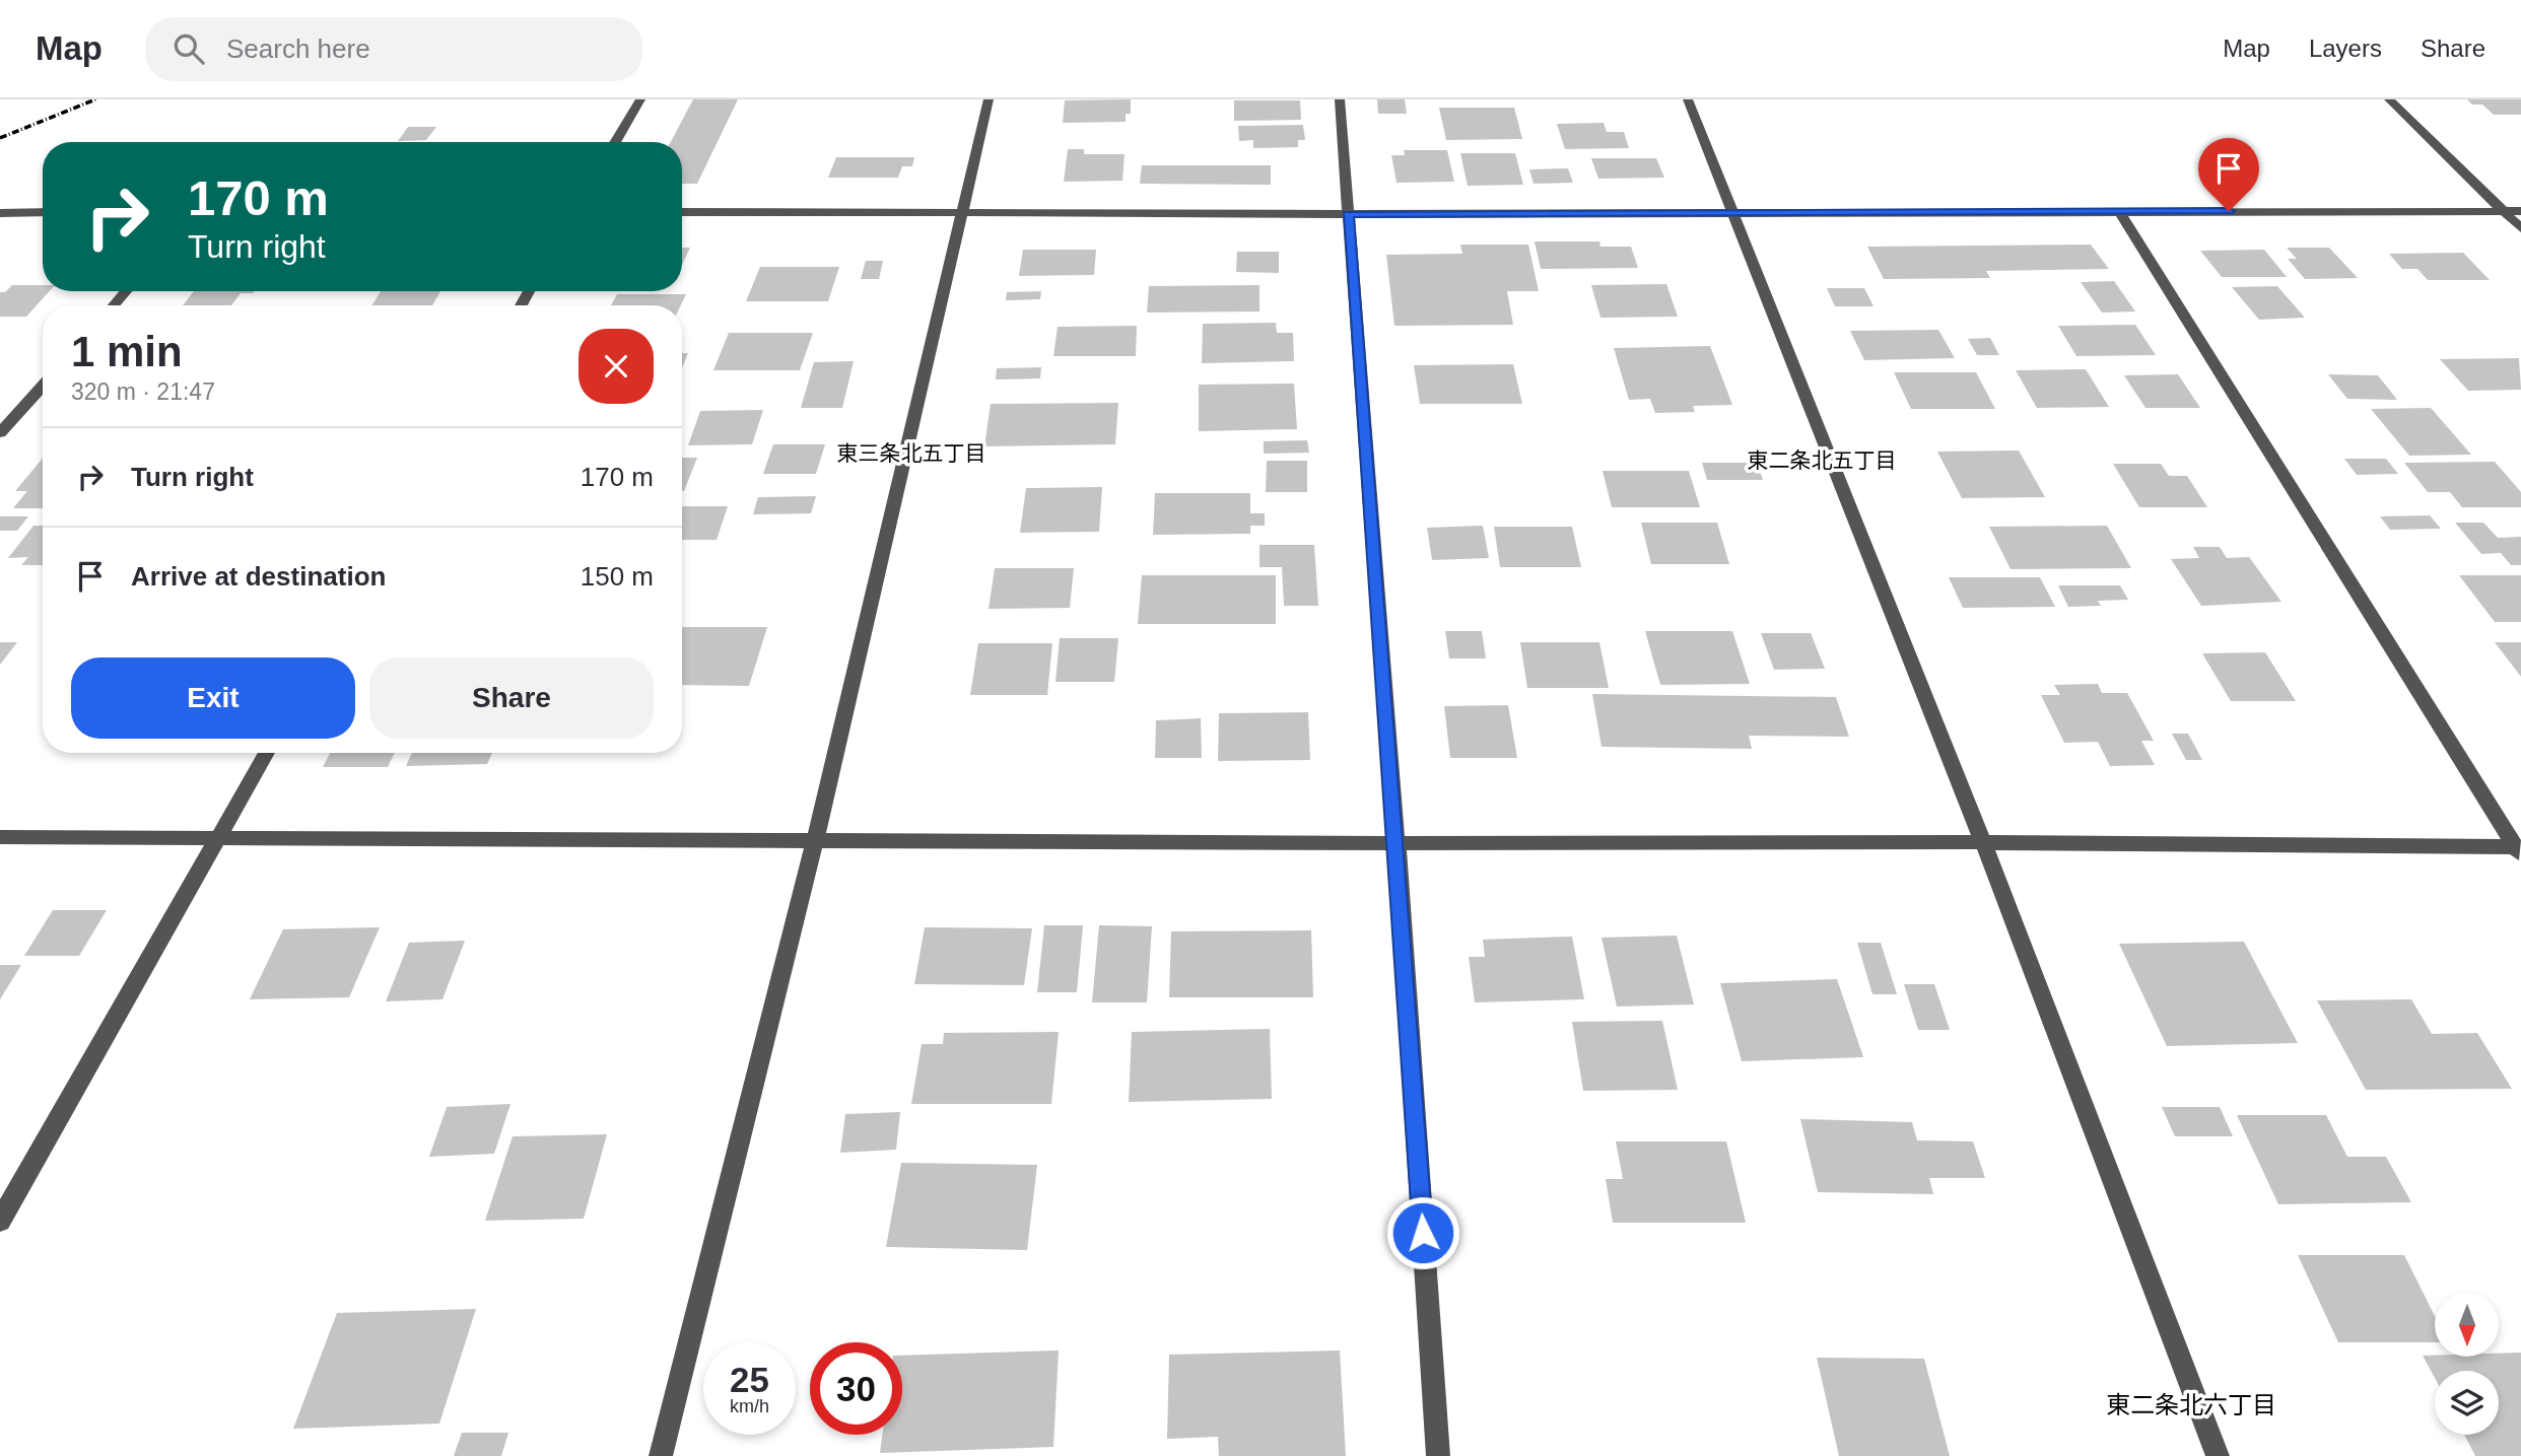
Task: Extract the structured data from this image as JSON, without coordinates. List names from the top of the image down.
{
  "districts": ["東三条北五丁目", "東二条北五丁目", "東二条北六丁目"],
  "north": "bottom",
  "page": {
    "header": "Map",
    "search": "Search here",
    "nav": ["Map", "Layers", "Share"],
    "turn": ["170 m", "Turn right"],
    "heading": ["1 min", "320 m · 21:47"],
    "list": [
      {
        "name": "Turn right",
        "value": "170 m"
      },
      {
        "name": "Arrive at destination",
        "value": "150 m"
      }
    ],
    "buttons": ["Exit", "Share"],
    "speed": "25 km/h",
    "limit": "30"
  }
}
